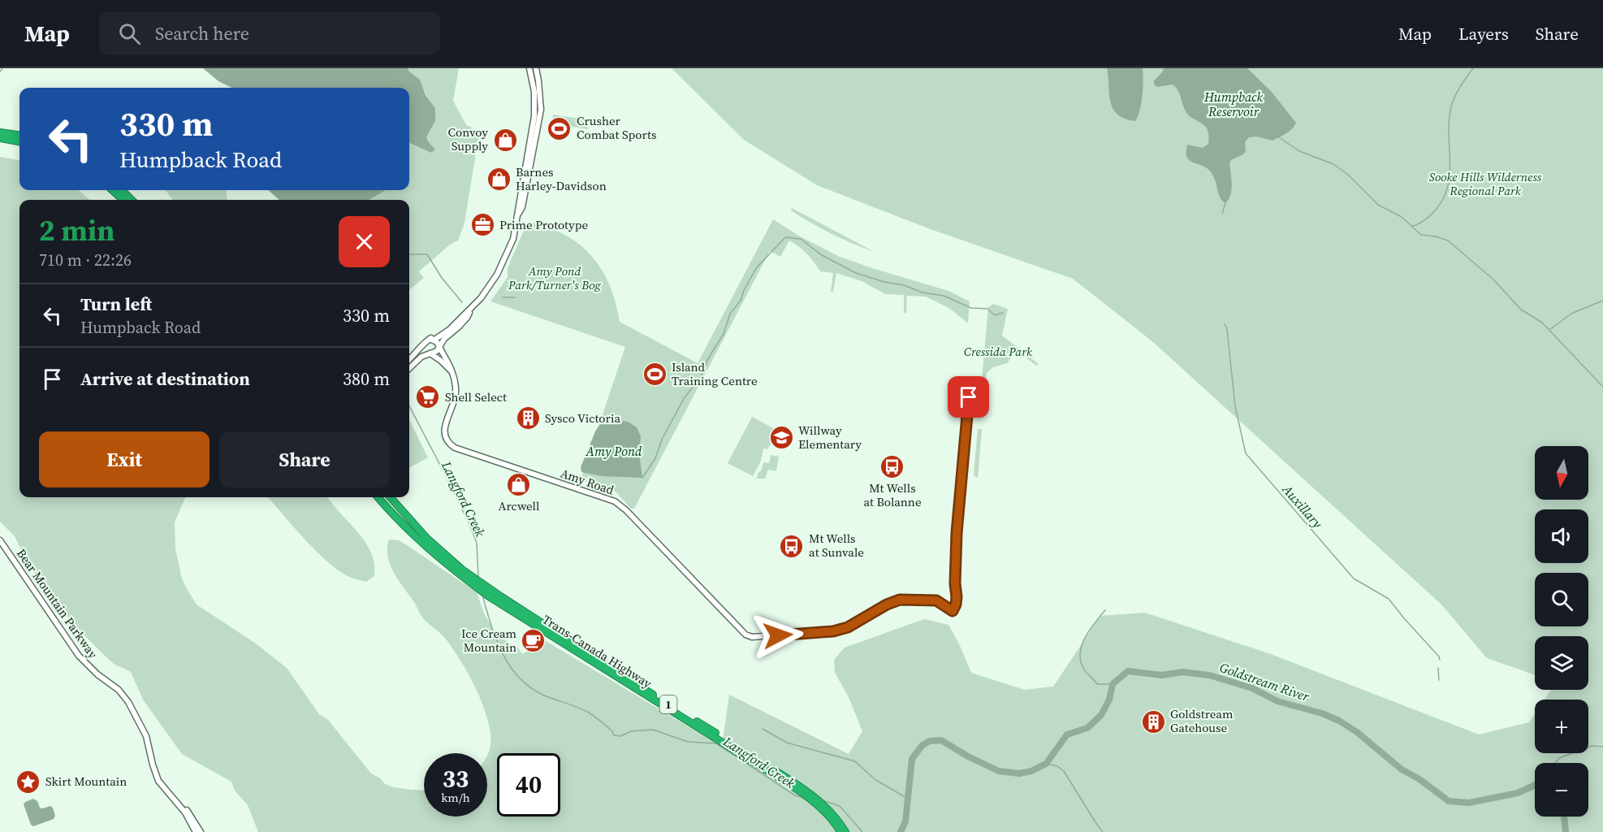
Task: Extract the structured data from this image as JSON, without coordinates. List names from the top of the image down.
{
  "streets": {
    "highway": ["Trans-Canada Highway", "1"],
    "street": ["Amy Road", "Bear Mountain Parkway"]
  },
  "water": [
    "Humpback Reservoir",
    "Amy Pond",
    "Langford Creek",
    "Auxillary",
    "Goldstream River"
  ],
  "parks": ["Sooke Hills Wilderness Regional Park", "Amy Pond Park/Turner's Bog", "Cressida Park"],
  "places": {
    "sports": ["Crusher Combat Sports", "Island Training Centre"],
    "shop": ["Convoy Supply", "Barnes Harley-Davidson", "Arcwell"],
    "office": ["Prime Prototype"],
    "supermarket": ["Shell Select"],
    "building": ["Sysco Victoria", "Goldstream Gatehouse"],
    "school or university": ["Willway Elementary"],
    "bus stop": ["Mt Wells at Bolanne", "Mt Wells at Sunvale"],
    "cafe": ["Ice Cream Mountain"],
    "place": ["Skirt Mountain"]
  },
  "north": "bottom",
  "page": {
    "header": "Map",
    "search": "Search here",
    "nav": ["Map", "Layers", "Share"],
    "turn": ["330 m", "Humpback Road"],
    "heading": ["2 min", "710 m · 22:26"],
    "list": [
      {
        "name": "Turn left",
        "note": "Humpback Road",
        "value": "330 m"
      },
      {
        "name": "Arrive at destination",
        "value": "380 m"
      }
    ],
    "buttons": ["Exit", "Share"],
    "map_buttons": ["+", "−"],
    "speed": "33 km/h",
    "limit": "40"
  }
}
